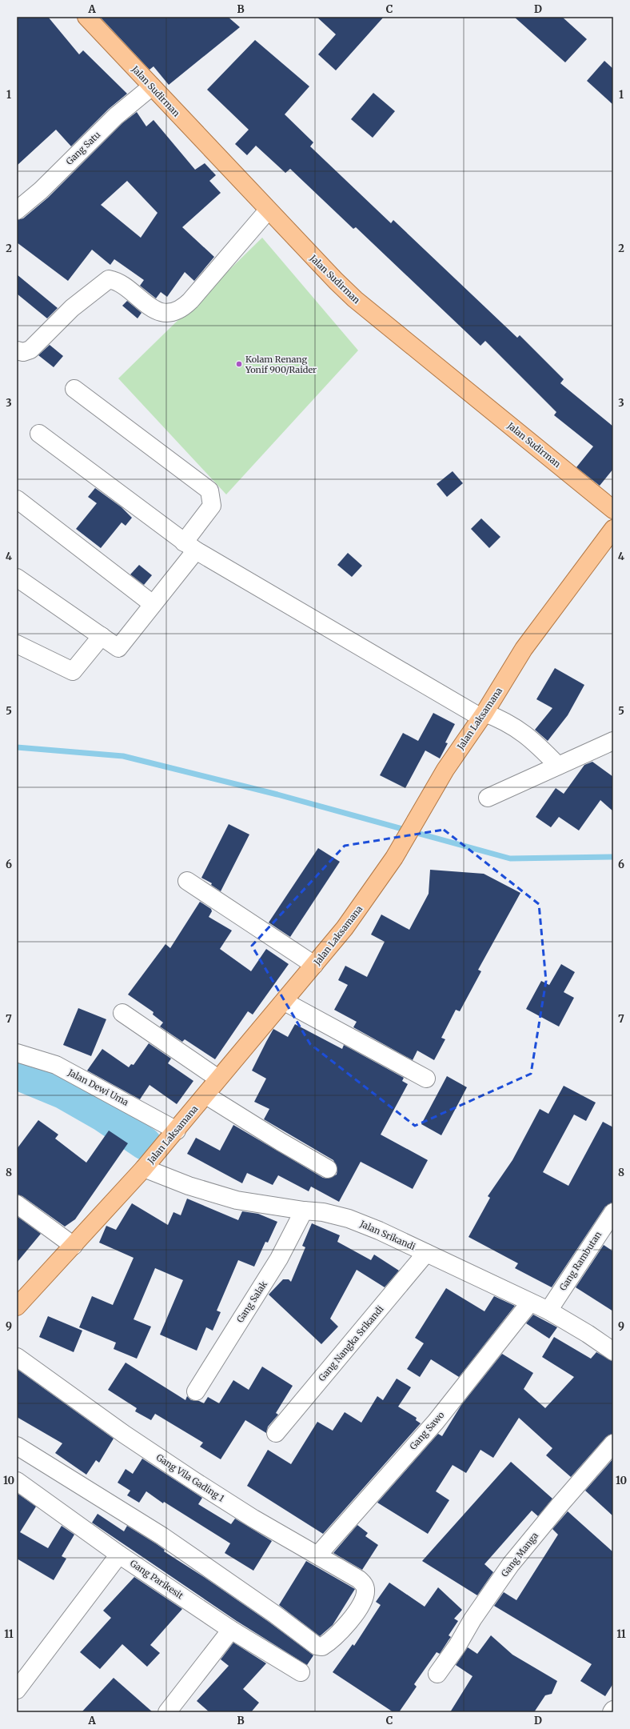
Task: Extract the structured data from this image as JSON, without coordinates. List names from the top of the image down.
{
  "streets": {
    "main road": ["Jalan Sudirman", "Jalan Laksamana"],
    "street": [
      "Gang Satu",
      "Jalan Dewi Uma",
      "Jalan Srikandi",
      "Gang Rambutan",
      "Gang Salak",
      "Gang Nangka Srikandi",
      "Gang Sawo",
      "Gang Vila Gading 1",
      "Gang Manga",
      "Gang Parikesit"
    ]
  },
  "crossings": [
    ["Jalan Sudirman", "Gang Satu"],
    ["Jalan Laksamana", "Jalan Dewi Uma"],
    ["Jalan Laksamana", "Jalan Srikandi"],
    ["Jalan Srikandi", "Gang Rambutan"],
    ["Jalan Srikandi", "Gang Salak"],
    ["Jalan Srikandi", "Gang Nangka Srikandi"],
    ["Jalan Srikandi", "Gang Sawo"],
    ["Gang Sawo", "Gang Vila Gading 1"]
  ],
  "places": ["Kolam Renang Yonif 900/Raider"],
  "grid": {
    "columns": [
      "A",
      "B",
      "C",
      "D"
    ],
    "rows": [
      "1",
      "2",
      "3",
      "4",
      "5",
      "6",
      "7",
      "8",
      "9",
      "10",
      "11"
    ]
  }
}
